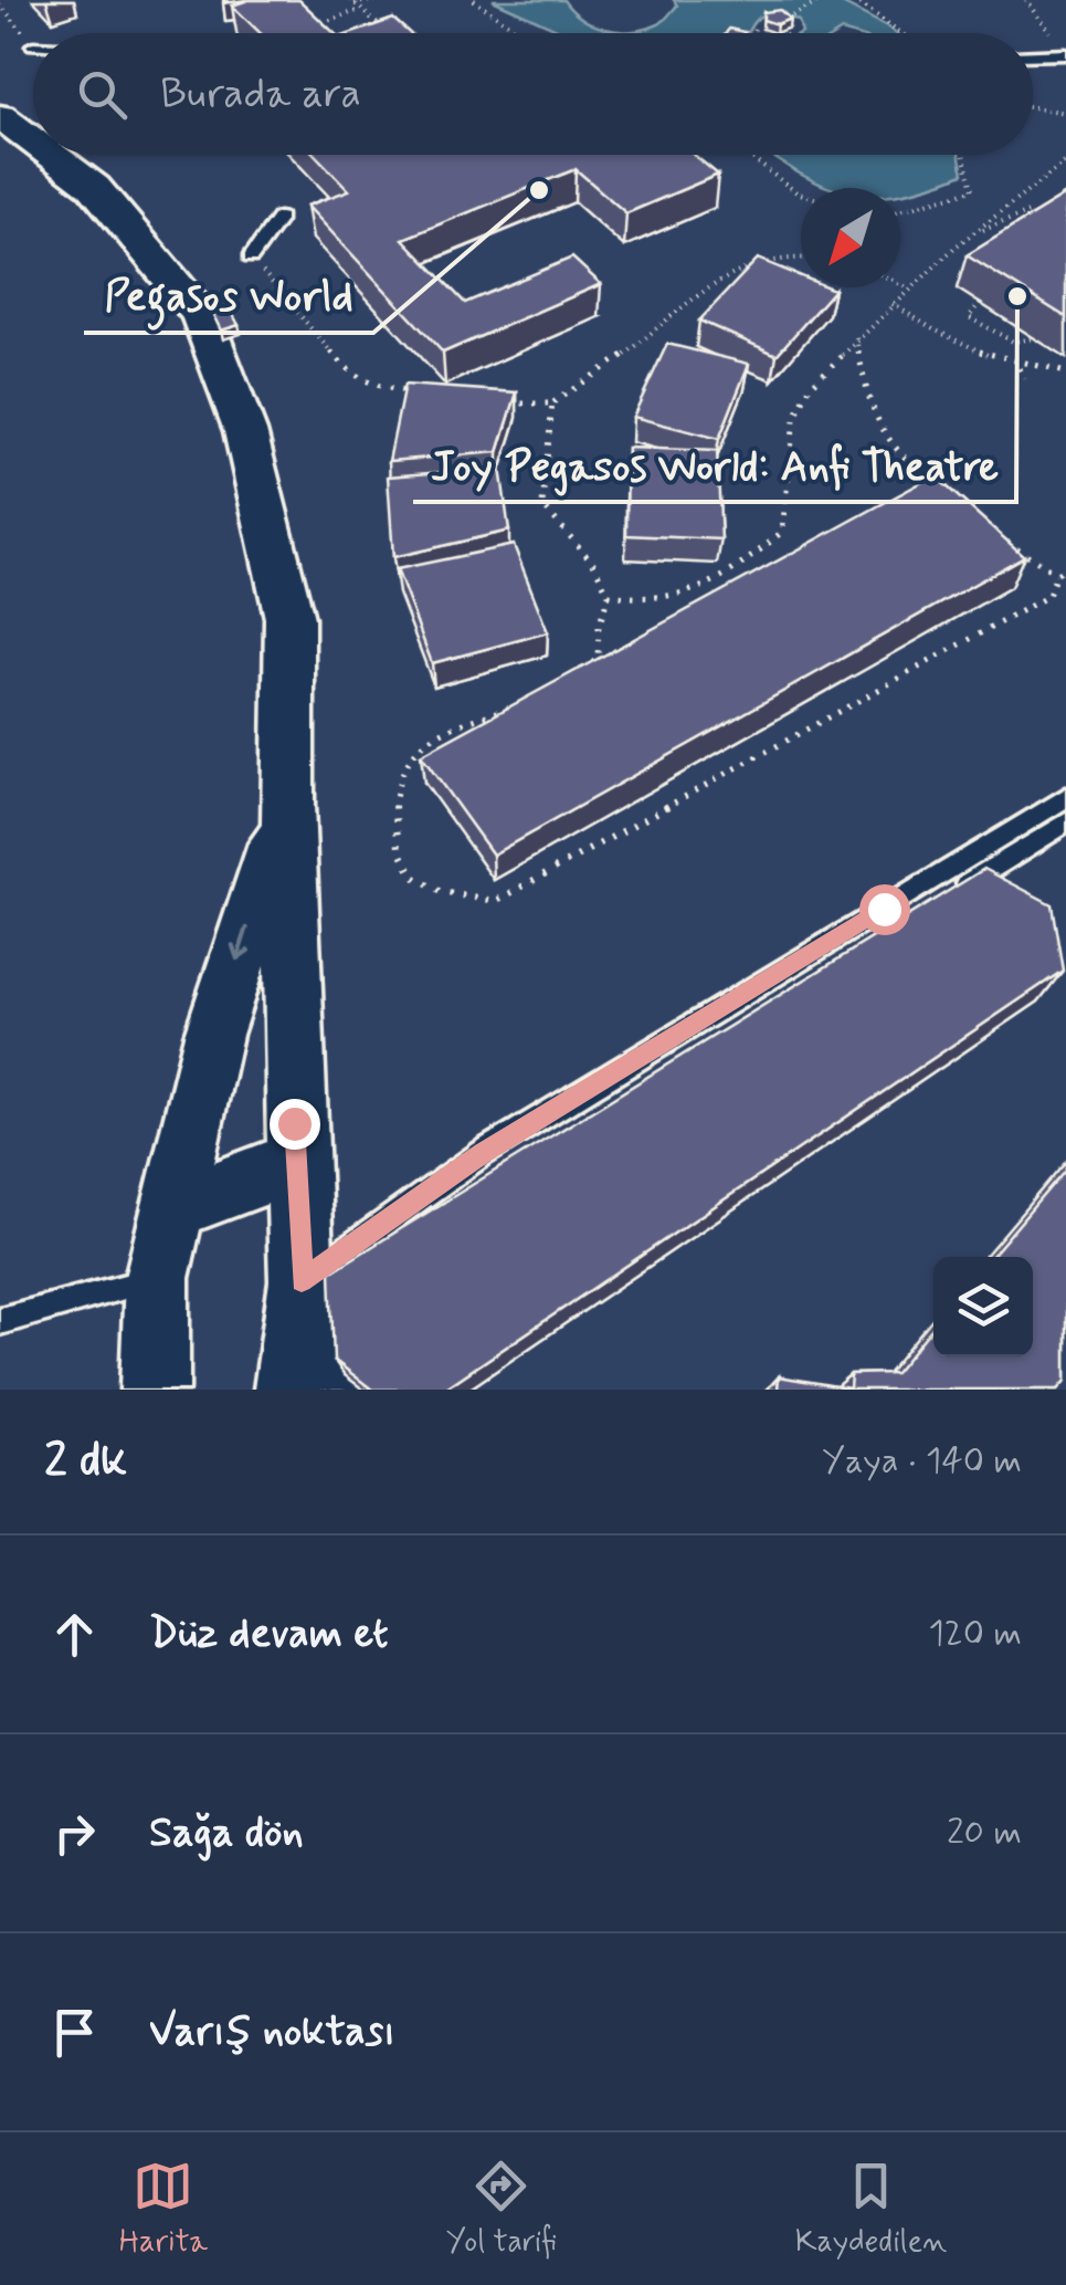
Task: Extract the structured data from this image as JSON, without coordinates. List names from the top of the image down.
{
  "places": ["Pegasos World", "Joy Pegasos World: Anfi Theatre"],
  "north": "bottom left",
  "page": {
    "search": "Burada ara",
    "heading": ["2 dk", "Yaya · 140 m"],
    "list": [
      ["Düz devam et", "120 m"],
      ["Sağa dön", "20 m"],
      "Varış noktası"
    ],
    "nav": ["Harita", "Yol tarifi", "Kaydedilen"]
  }
}
